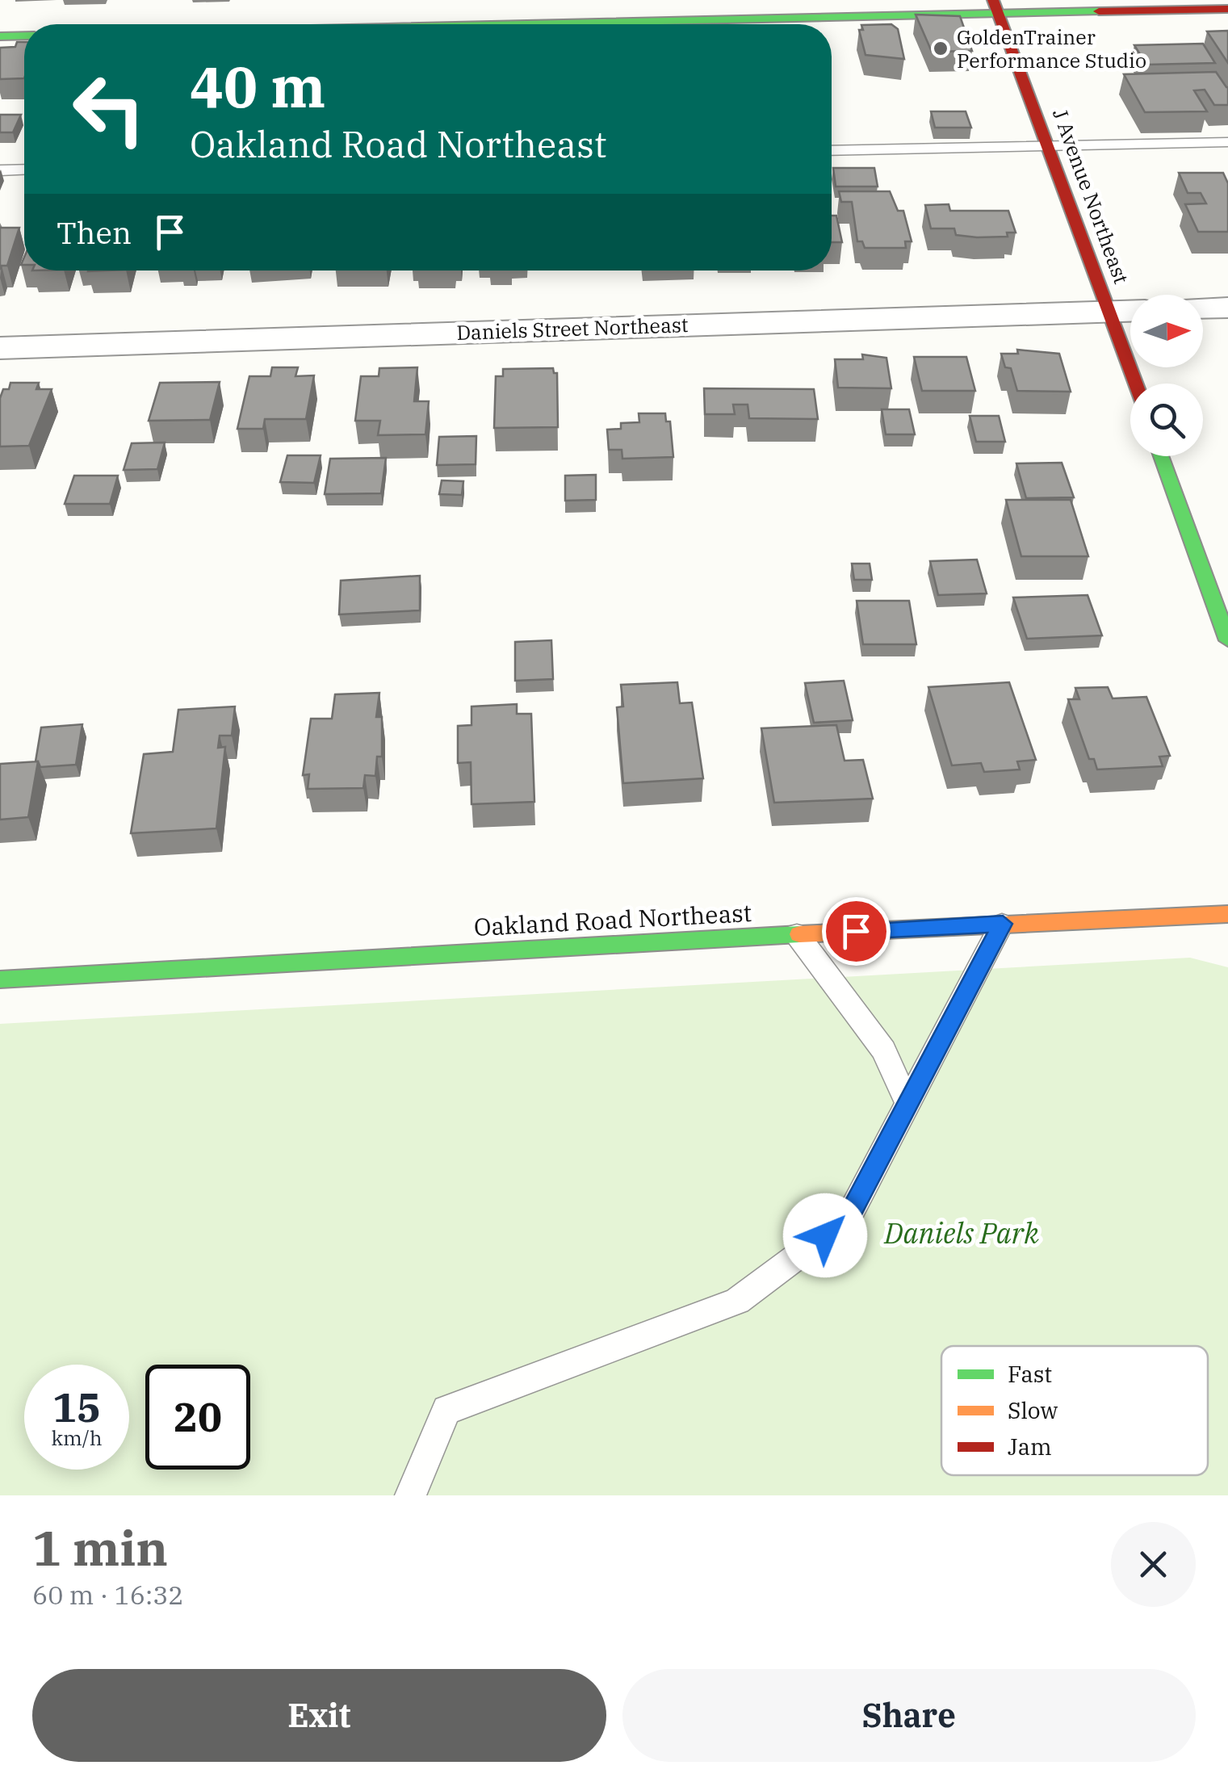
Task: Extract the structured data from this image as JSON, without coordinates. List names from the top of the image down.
{
  "streets": {
    "main road": ["J Avenue Northeast", "Oakland Road Northeast"],
    "street": ["Daniels Street Northeast"]
  },
  "crossings": [
    ["J Avenue Northeast", "Daniels Street Northeast"]
  ],
  "parks": ["Daniels Park"],
  "places": ["GoldenTrainer Performance Studio"],
  "legend": ["Fast", "Slow", "Jam"],
  "north": "right",
  "page": {
    "turn": ["40 m", "Oakland Road Northeast"],
    "then": "Then",
    "speed": "15 km/h",
    "limit": "20",
    "heading": ["1 min", "60 m · 16:32"],
    "buttons": ["Exit", "Share"]
  }
}
